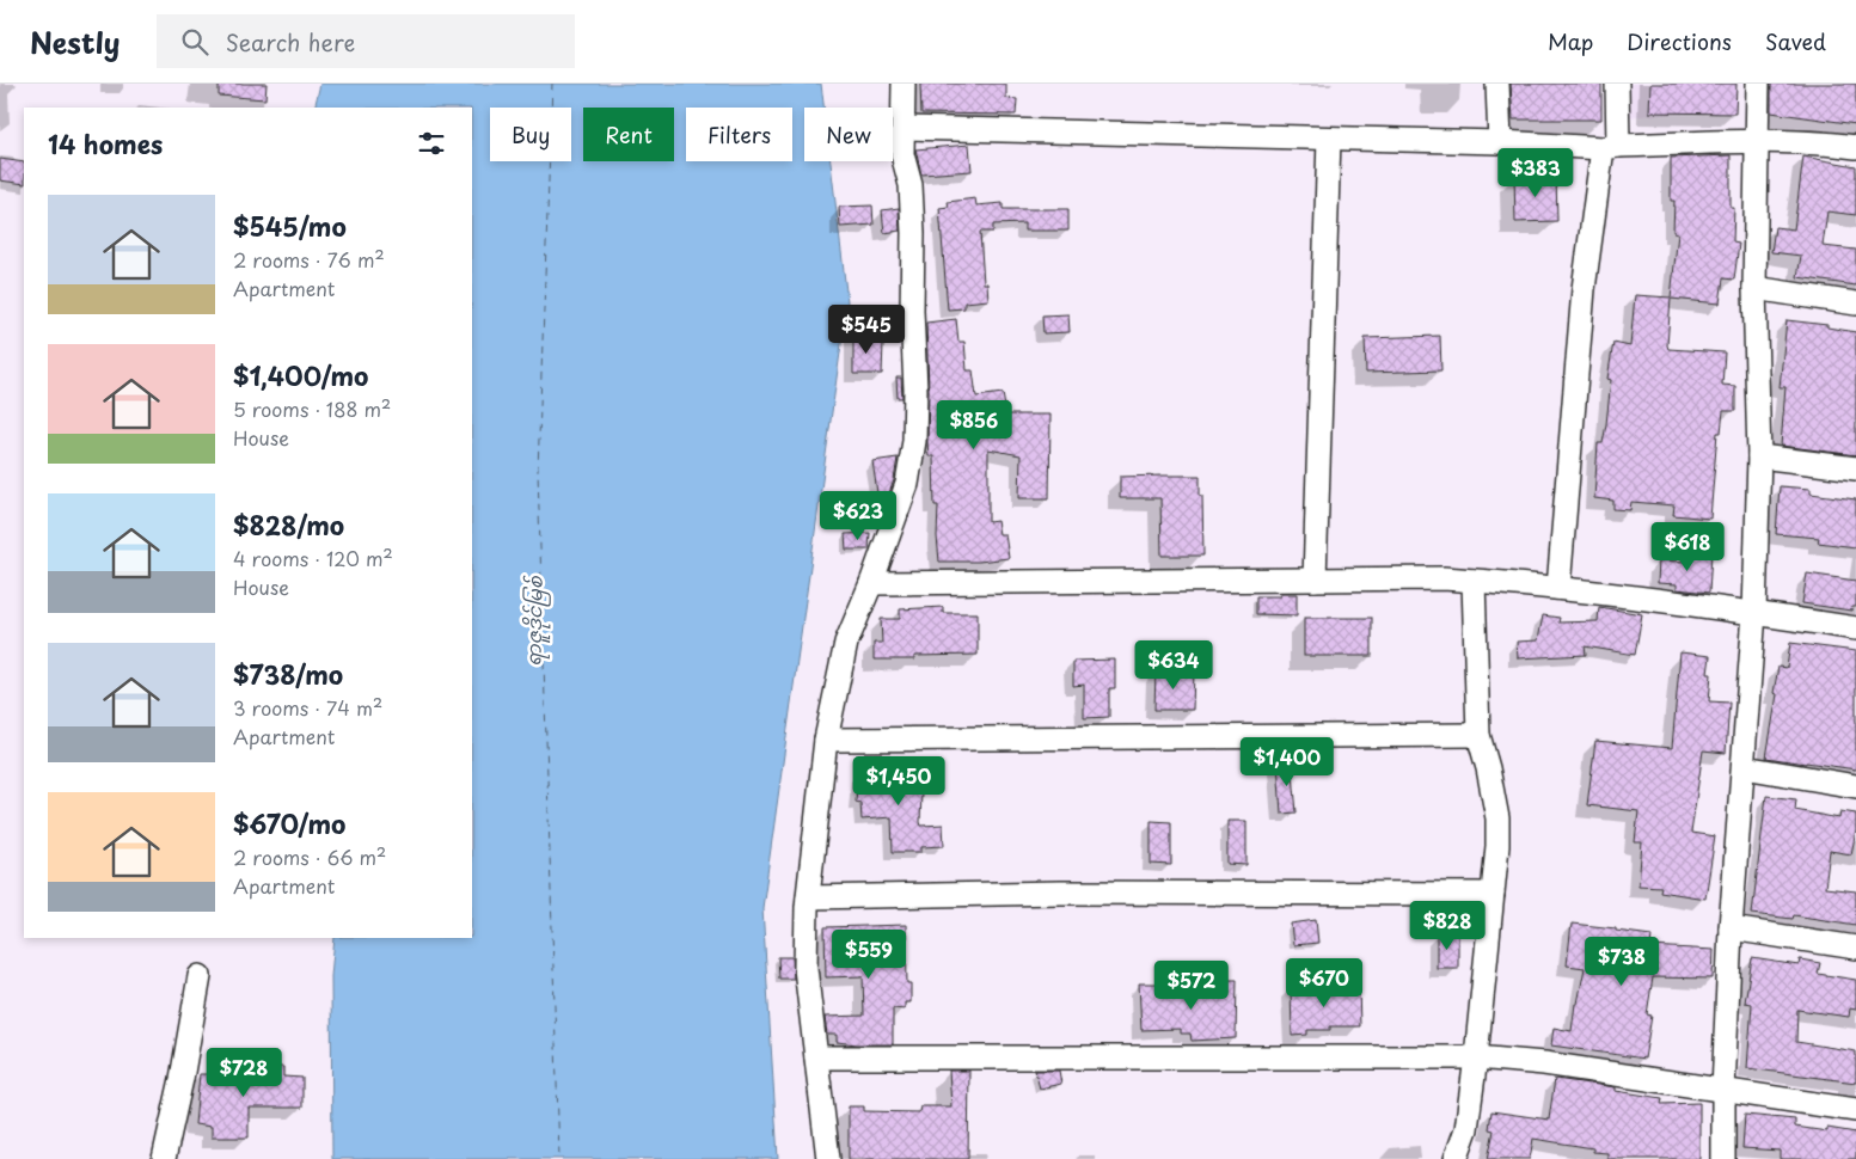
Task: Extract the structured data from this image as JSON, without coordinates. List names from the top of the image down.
{
  "water": ["ရာဇူဒိုင်မြစ်"],
  "page": {
    "header": "Nestly",
    "search": "Search here",
    "nav": ["Map", "Directions", "Saved"],
    "chip": [
      "Buy",
      "Rent",
      "Filters",
      "New"
    ],
    "heading": "14 homes",
    "price": [
      "$383",
      "$545",
      "$856",
      "$623",
      "$618",
      "$634",
      "$1,400",
      "$1,450",
      "$828",
      "$559",
      "$738",
      "$670",
      "$572",
      "$728"
    ],
    "list": [
      {
        "name": "$545/mo",
        "note": "2 rooms · 76 m² · Apartment"
      },
      {
        "name": "$1,400/mo",
        "note": "5 rooms · 188 m² · House"
      },
      {
        "name": "$828/mo",
        "note": "4 rooms · 120 m² · House"
      },
      {
        "name": "$738/mo",
        "note": "3 rooms · 74 m² · Apartment"
      },
      {
        "name": "$670/mo",
        "note": "2 rooms · 66 m² · Apartment"
      }
    ]
  }
}
